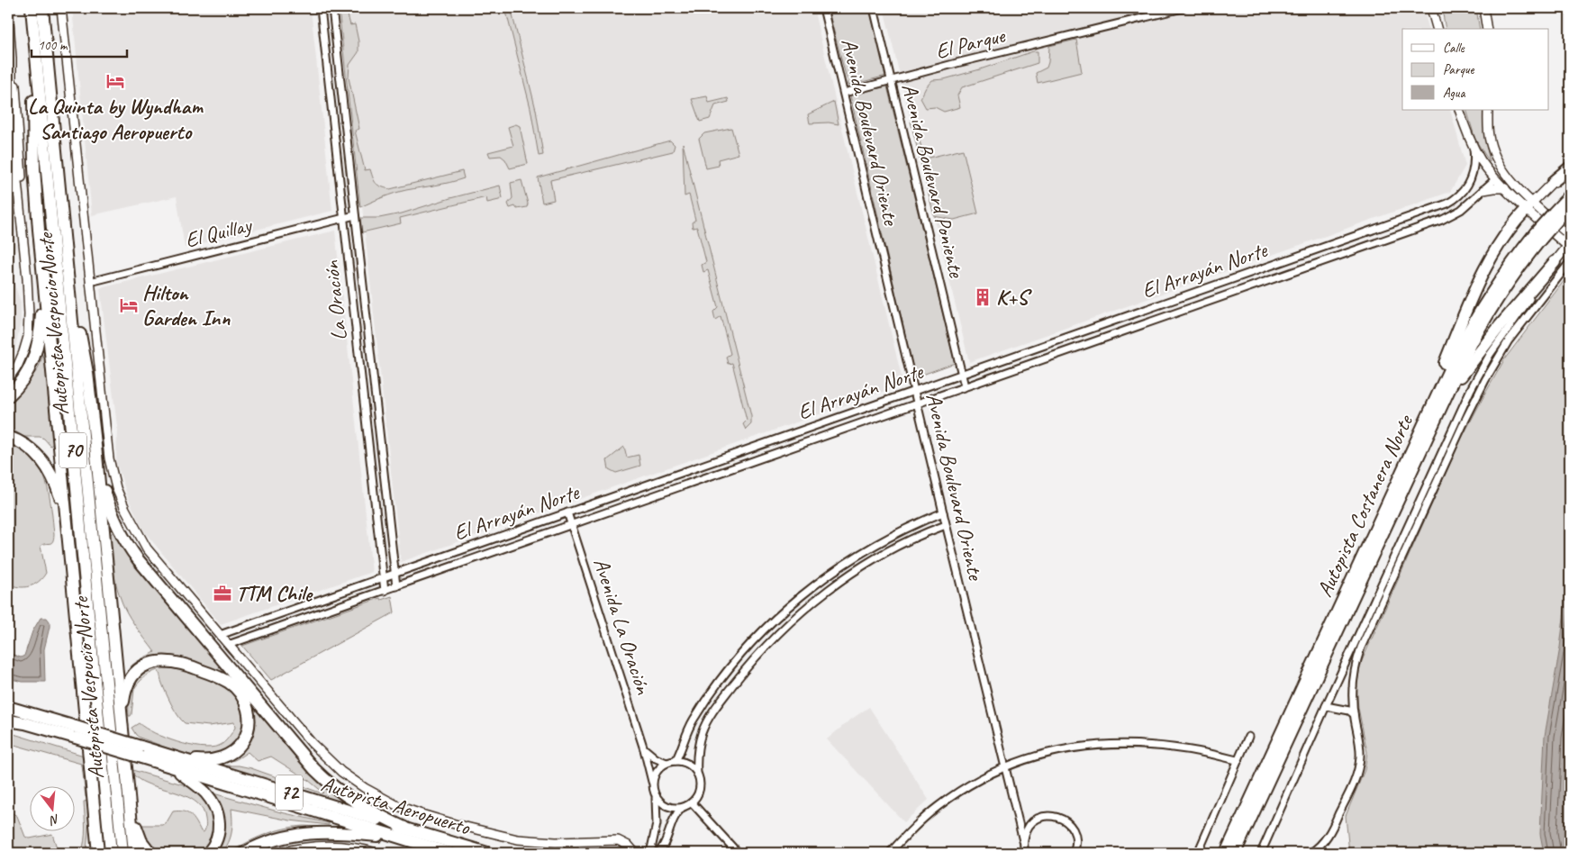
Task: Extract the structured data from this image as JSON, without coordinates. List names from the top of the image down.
{
  "streets": {
    "highway": [
      "Autopista Vespucio Norte",
      "70",
      "Autopista Costanera Norte",
      "72",
      "Autopista Aeropuerto"
    ],
    "street": [
      "El Parque",
      "Avenida Boulevard Oriente",
      "Avenida Boulevard Poniente",
      "El Quillay",
      "El Arrayán Norte",
      "La Oración",
      "Avenida La Oración"
    ]
  },
  "crossings": [
    ["El Parque", "Avenida Boulevard Oriente"],
    ["El Parque", "Avenida Boulevard Poniente"],
    ["Avenida Boulevard Oriente", "El Arrayán Norte"],
    ["Avenida Boulevard Poniente", "El Arrayán Norte"],
    ["El Quillay", "La Oración"],
    ["El Arrayán Norte", "La Oración"],
    ["El Arrayán Norte", "Avenida La Oración"]
  ],
  "places": {
    "hotel": ["La Quinta by Wyndham Santiago Aeropuerto", "Hilton Garden Inn"],
    "building": ["K+S"],
    "office": ["TTM Chile"]
  },
  "legend": ["Calle", "Parque", "Agua"],
  "scale_bar": "100 m",
  "north": "bottom"
}
